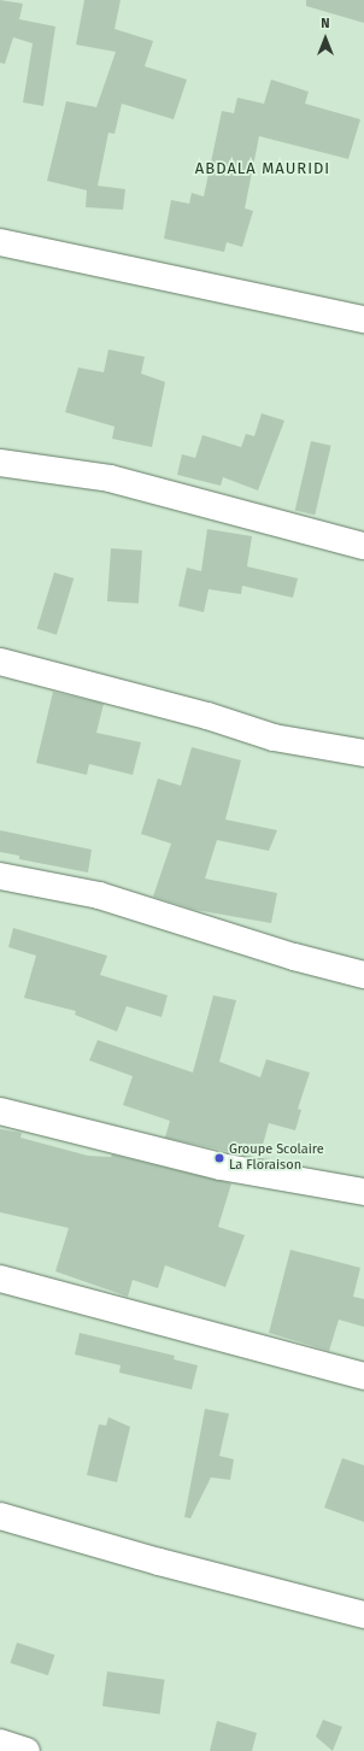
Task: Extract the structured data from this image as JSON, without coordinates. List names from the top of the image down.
{
  "districts": ["ABDALA MAURIDI"],
  "places": ["Groupe Scolaire La Floraison"],
  "north": "top"
}
